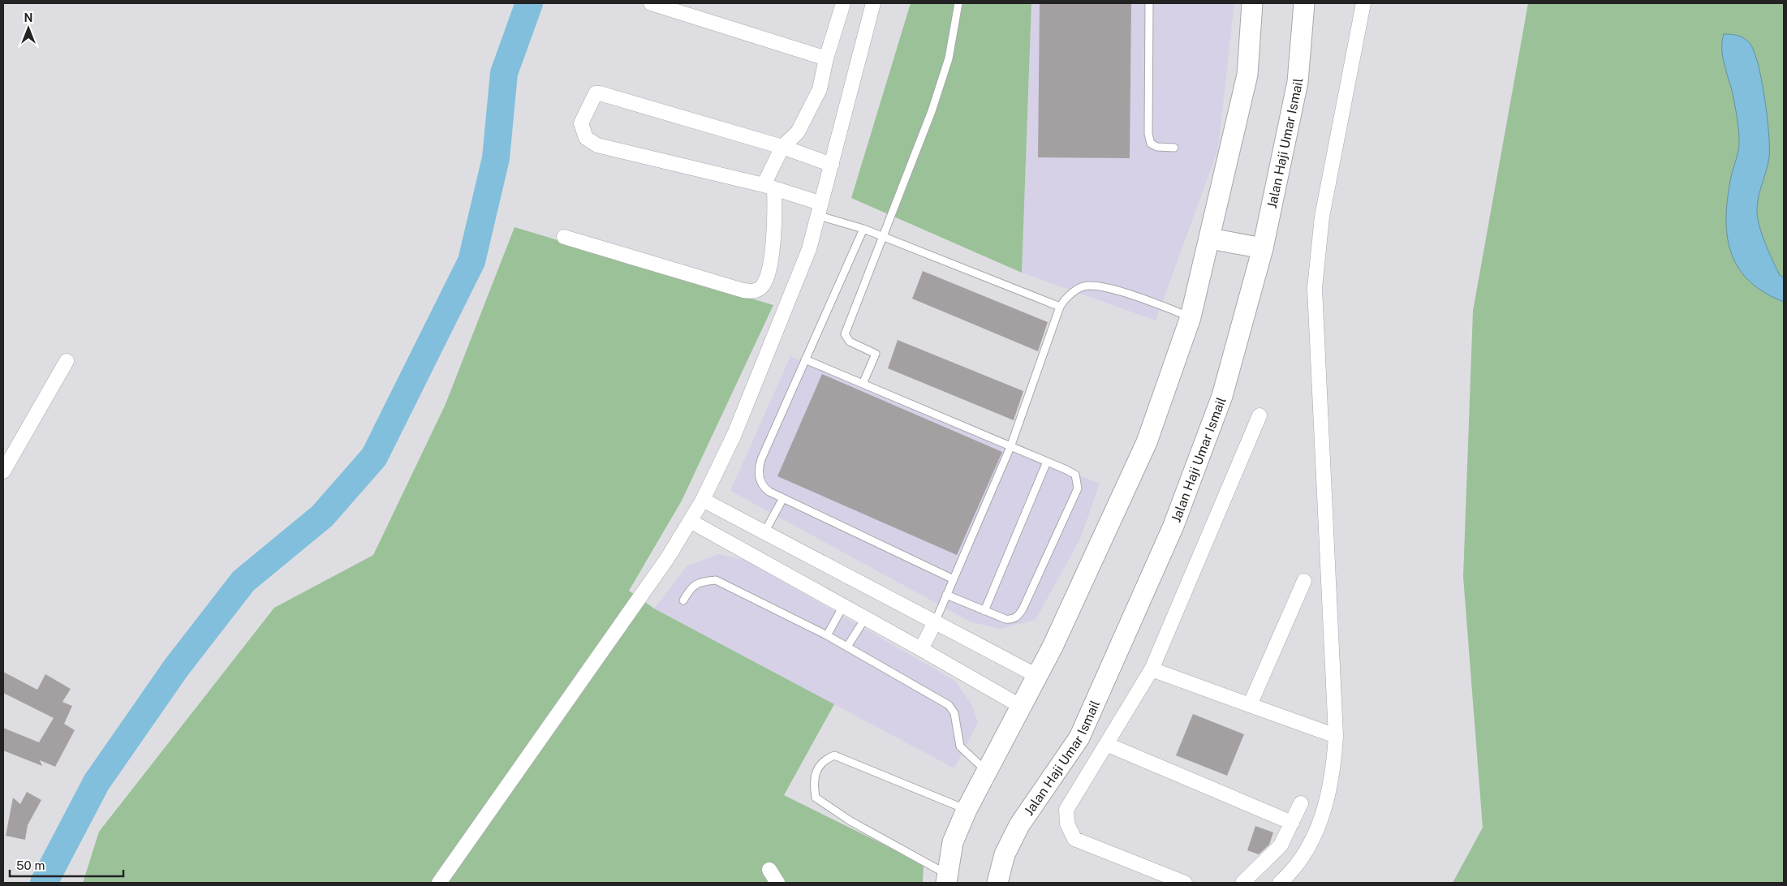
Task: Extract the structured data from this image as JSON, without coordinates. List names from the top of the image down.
{
  "streets": {
    "main road": ["Jalan Haji Umar Ismail"]
  },
  "scale_bar": "50 m",
  "north": "top"
}
